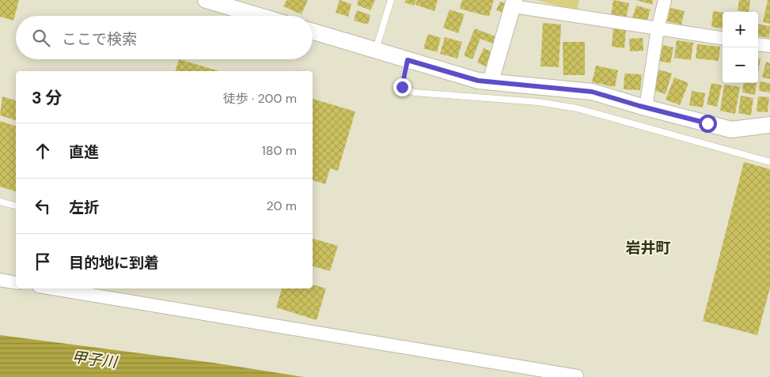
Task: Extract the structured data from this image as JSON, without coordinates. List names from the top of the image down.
{
  "districts": ["岩井町"],
  "water": ["甲子川"],
  "page": {
    "map_buttons": ["+", "−"],
    "search": "ここで検索",
    "heading": ["3 分", "徒歩 · 200 m"],
    "list": [
      ["直進", "180 m"],
      ["左折", "20 m"],
      "目的地に到着"
    ]
  }
}
